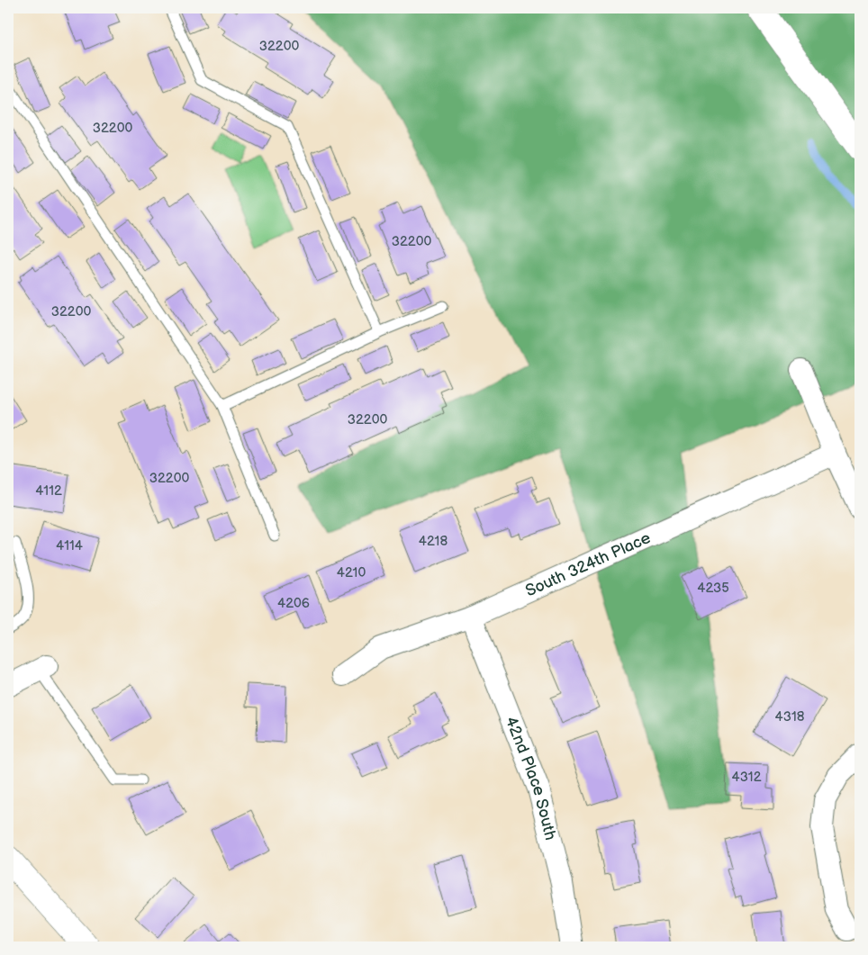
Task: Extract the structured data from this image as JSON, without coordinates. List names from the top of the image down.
{
  "streets": {
    "street": ["South 324th Place", "42nd Place South"]
  },
  "crossings": [
    ["South 324th Place", "42nd Place South"]
  ],
  "house_numbers": [
    "32200",
    "32200",
    "32200",
    "32200",
    "32200",
    "32200",
    "4112",
    "4218",
    "4114",
    "4210",
    "4235",
    "4206",
    "4318",
    "4312"
  ]
}
